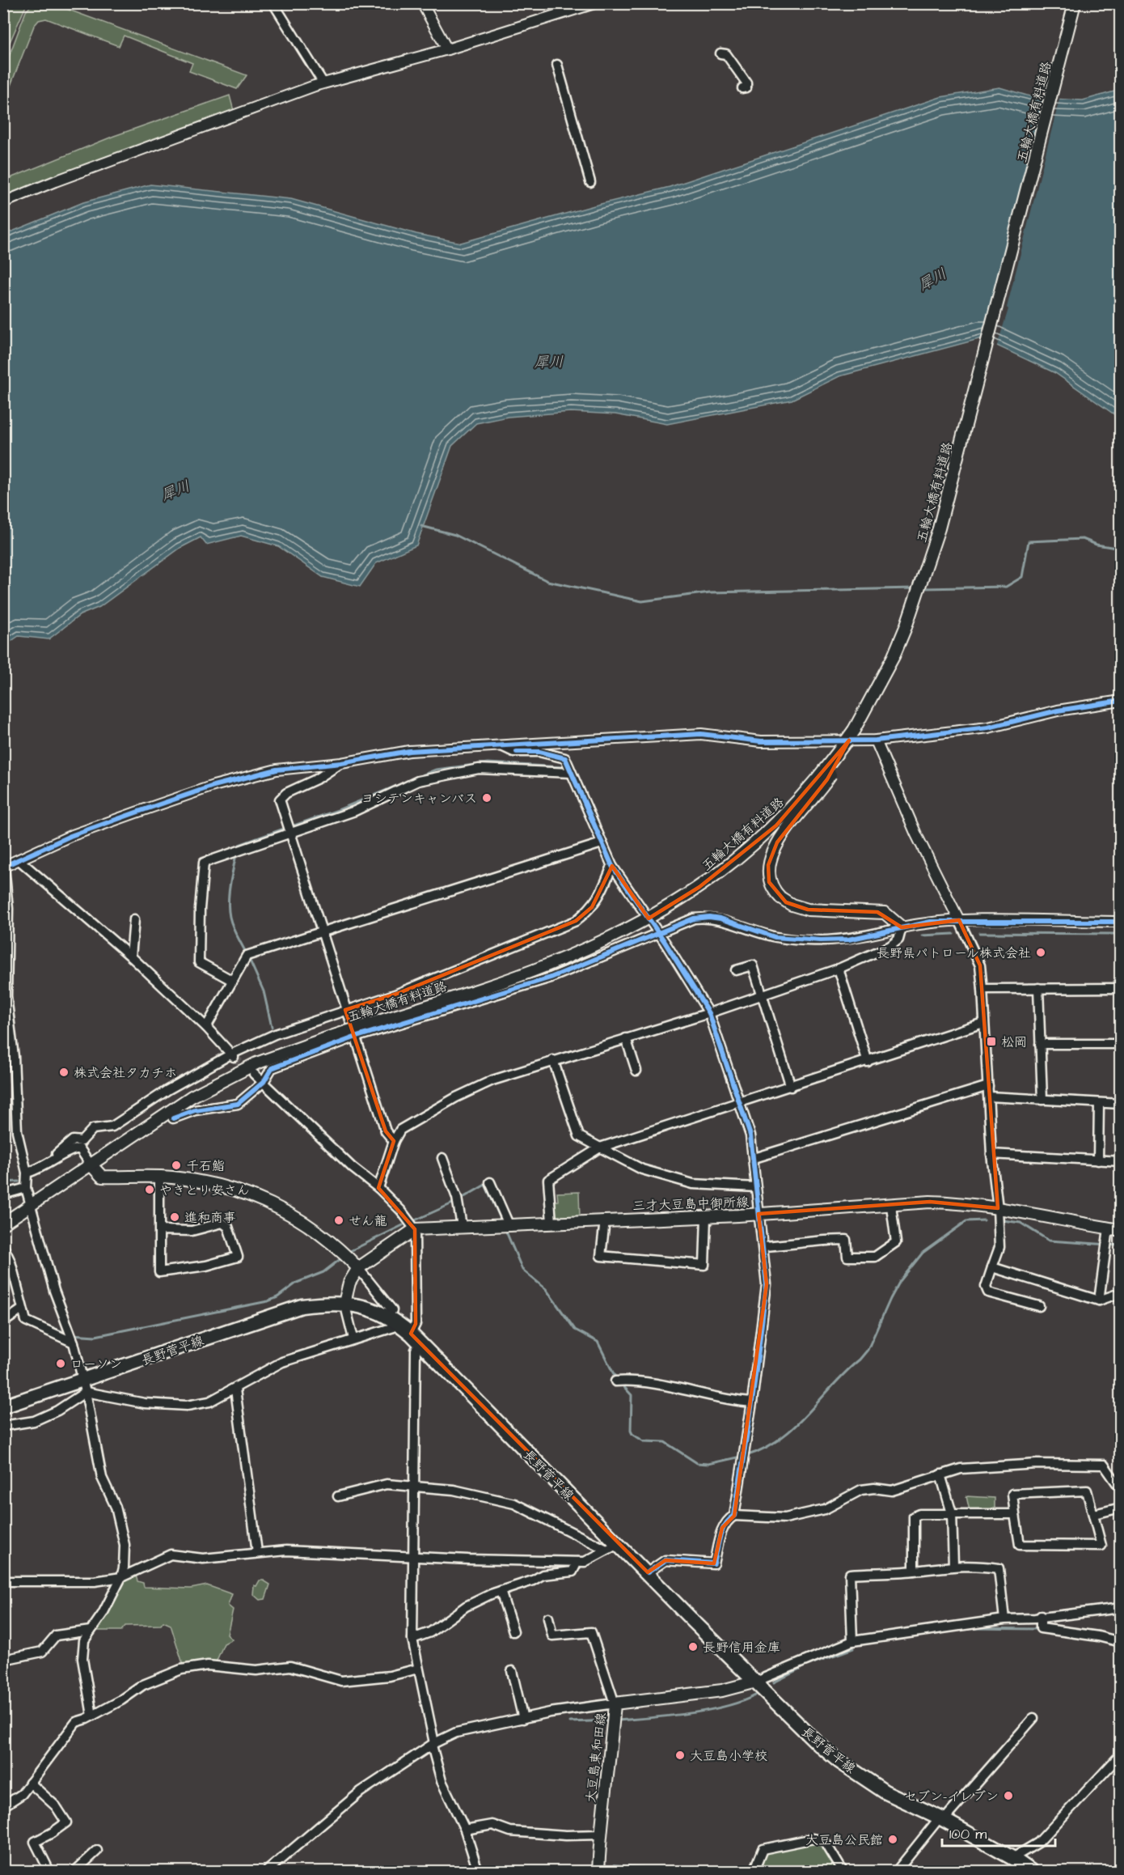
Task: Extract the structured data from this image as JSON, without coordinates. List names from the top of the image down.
{
  "streets": {
    "main road": [
      "五輪大橋有料道路",
      "三才大豆島中御所線",
      "長野菅平線",
      "大豆島東和田線"
    ]
  },
  "crossings": [
    ["長野菅平線", "大豆島東和田線"]
  ],
  "water": ["犀川"],
  "places": {
    "other": [
      "ヨシテンキャンバス",
      "長野県パトロール株式会社",
      "株式会社タカチホ",
      "千石鮨",
      "やきとり安さん",
      "進和商事",
      "せん龍",
      "ローソン",
      "長野信用金庫",
      "大豆島小学校",
      "セブン-イレブン",
      "大豆島公民館"
    ],
    "transit": ["松岡"]
  },
  "scale_bar": "100 m"
}
